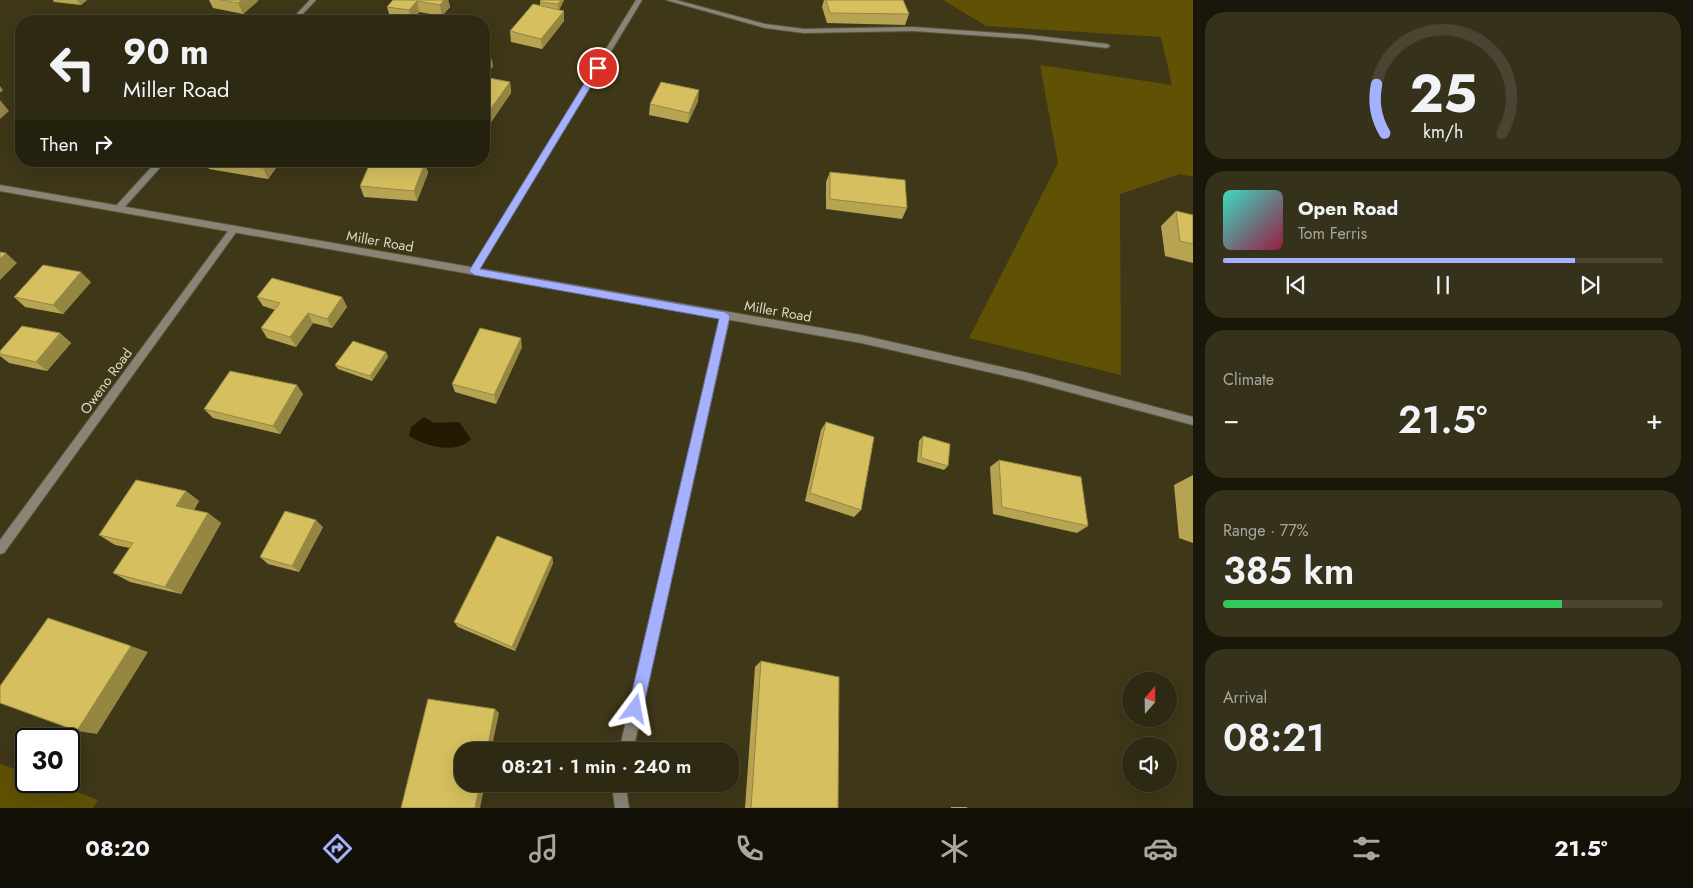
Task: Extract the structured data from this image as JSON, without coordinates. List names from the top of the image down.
{
  "streets": {
    "street": ["Miller Road", "Oweno Road"]
  },
  "crossings": [
    ["Miller Road", "Oweno Road"]
  ],
  "north": "top",
  "page": {
    "turn": ["90 m", "Miller Road"],
    "then": "Then",
    "song": ["Open Road", "Tom Ferris"],
    "tile": [
      "Climate",
      ["Range · 77%", "385 km"],
      ["Arrival", "08:21"]
    ],
    "heat": ["−", "21.5°", "+"],
    "limit": "30",
    "trip": "08:21 · 1 min · 240 m",
    "tabs": ["08:20", "21.5°"],
    "gauge": ["25", "km/h"]
  }
}
